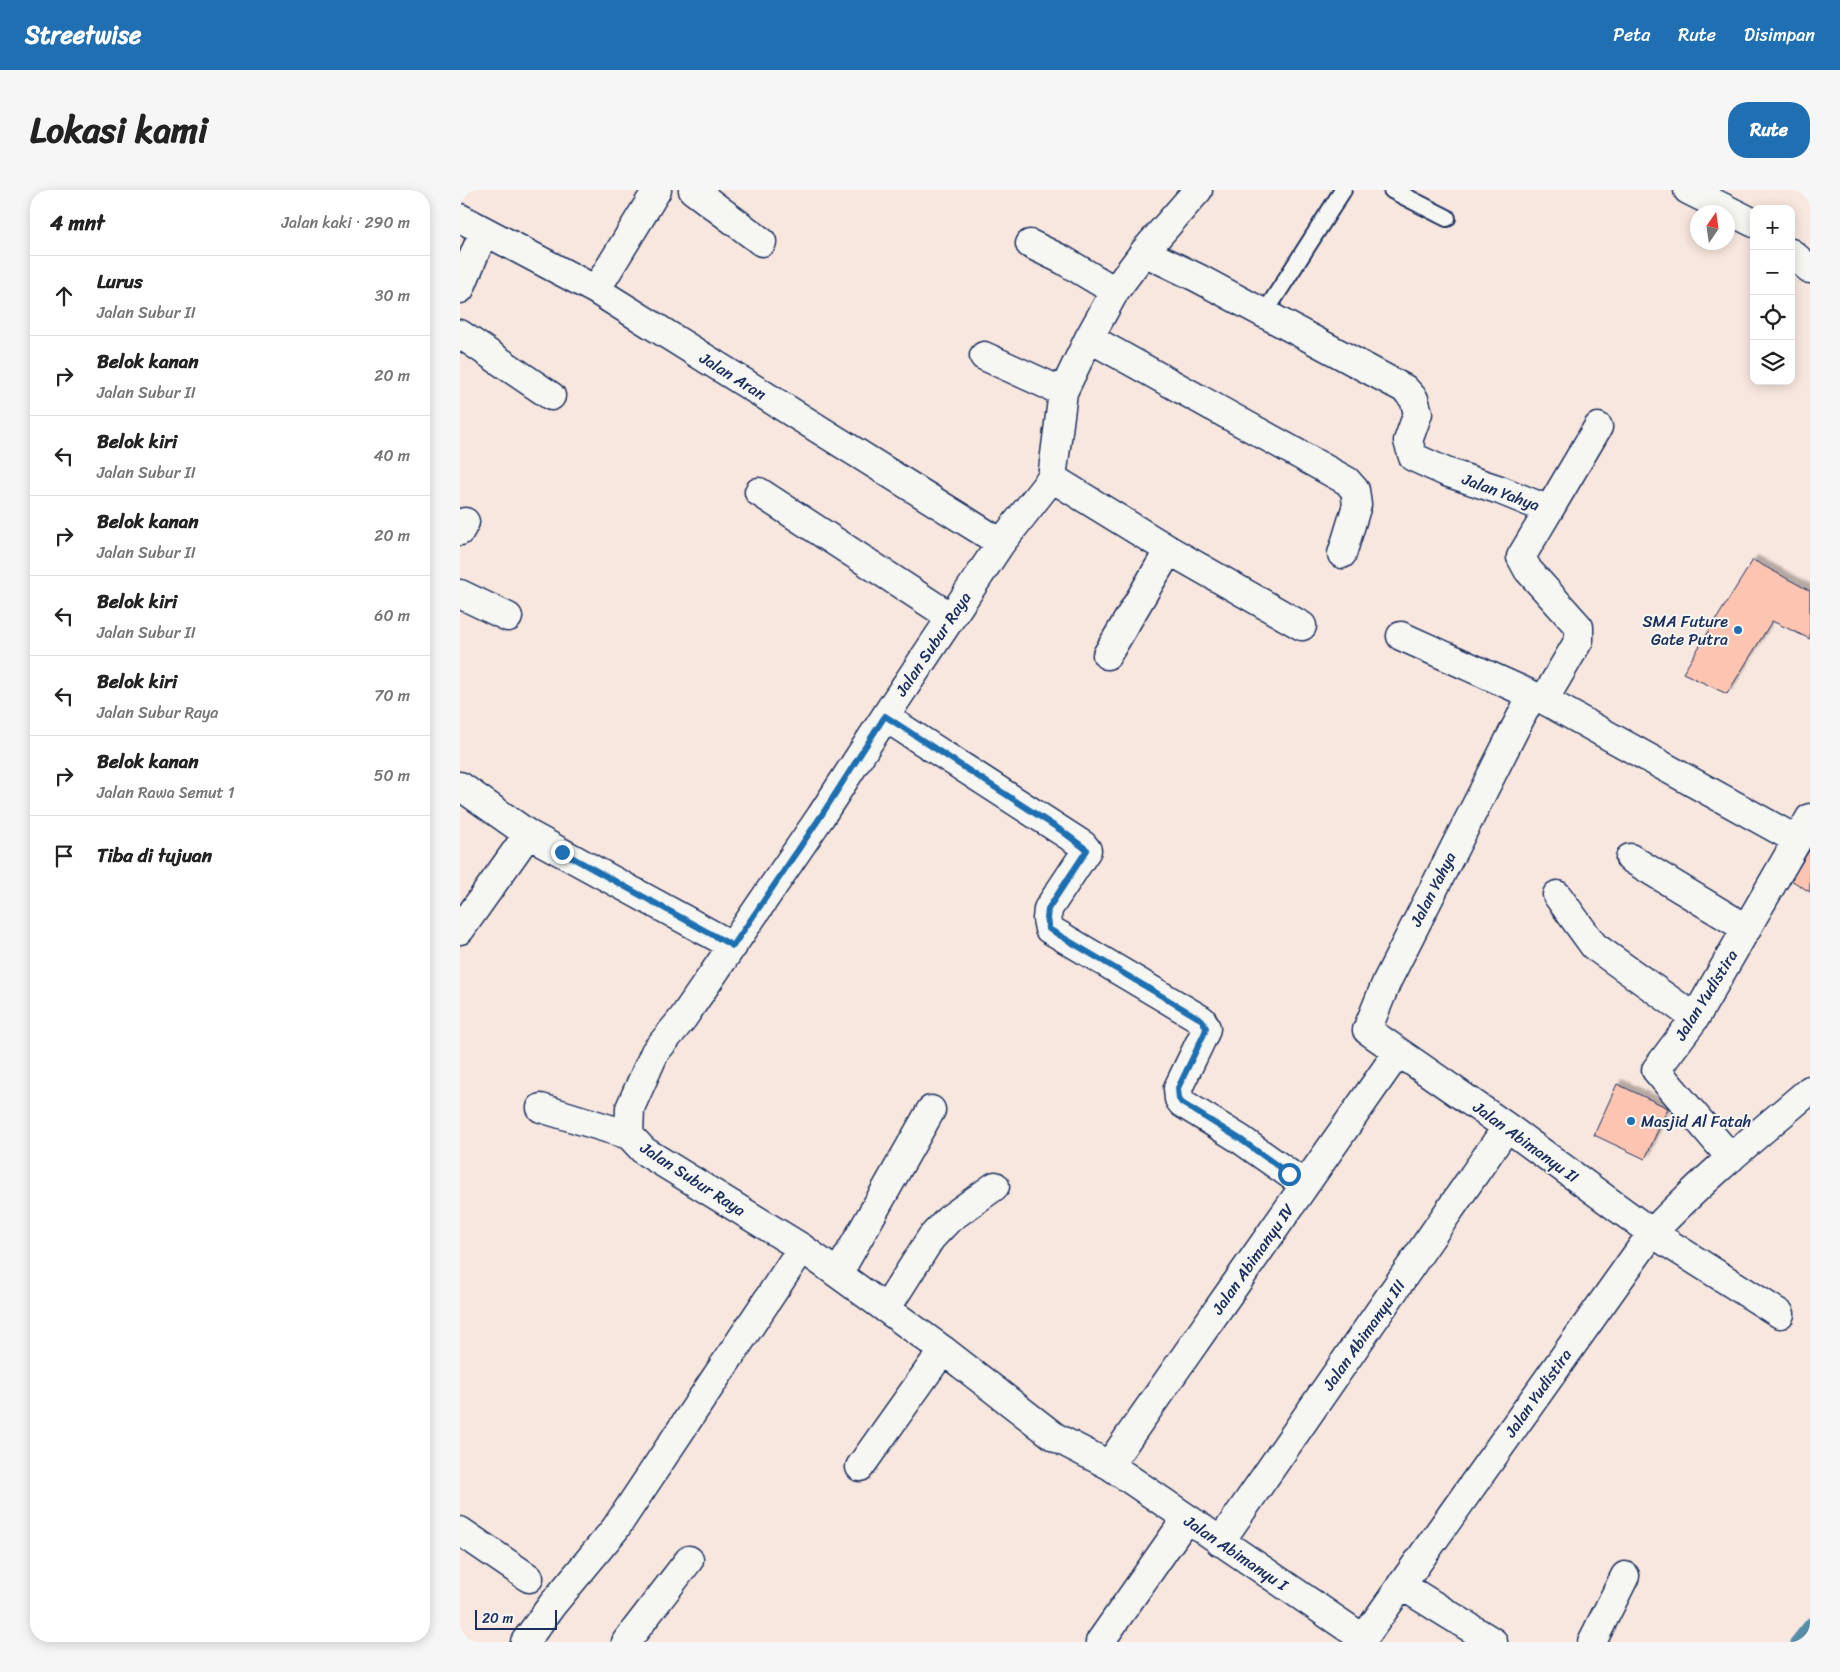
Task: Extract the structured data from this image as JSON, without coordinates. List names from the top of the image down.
{
  "streets": {
    "street": [
      "Jalan Aran",
      "Jalan Yahya",
      "Jalan Subur Raya",
      "Jalan Yudistira",
      "Jalan Abimanyu II",
      "Jalan Abimanyu IV",
      "Jalan Abimanyu III",
      "Jalan Abimanyu I"
    ]
  },
  "crossings": [
    ["Jalan Aran", "Jalan Subur Raya"],
    ["Jalan Yahya", "Jalan Abimanyu II"],
    ["Jalan Yahya", "Jalan Abimanyu IV"],
    ["Jalan Subur Raya", "Jalan Abimanyu IV"],
    ["Jalan Subur Raya", "Jalan Abimanyu I"],
    ["Jalan Yudistira", "Jalan Abimanyu II"],
    ["Jalan Yudistira", "Jalan Abimanyu I"],
    ["Jalan Abimanyu II", "Jalan Abimanyu IV"],
    ["Jalan Abimanyu II", "Jalan Abimanyu III"],
    ["Jalan Abimanyu IV", "Jalan Abimanyu I"],
    ["Jalan Abimanyu III", "Jalan Abimanyu I"]
  ],
  "places": ["SMA Future Gate Putra", "Masjid Al Fatah"],
  "scale_bar": "20 m",
  "north": "top",
  "page": {
    "header": "Streetwise",
    "nav": ["Peta", "Rute", "Disimpan"],
    "title": "Lokasi kami",
    "buttons": "Rute",
    "heading": ["4 mnt", "Jalan kaki · 290 m"],
    "map_buttons": ["+", "−"],
    "list": [
      ["Lurus", "Jalan Subur II", "30 m"],
      ["Belok kanan", "Jalan Subur II", "20 m"],
      ["Belok kiri", "Jalan Subur II", "40 m"],
      ["Belok kanan", "Jalan Subur II", "20 m"],
      ["Belok kiri", "Jalan Subur II", "60 m"],
      ["Belok kiri", "Jalan Subur Raya", "70 m"],
      ["Belok kanan", "Jalan Rawa Semut 1", "50 m"],
      "Tiba di tujuan"
    ],
    "scale": "20 m"
  }
}
